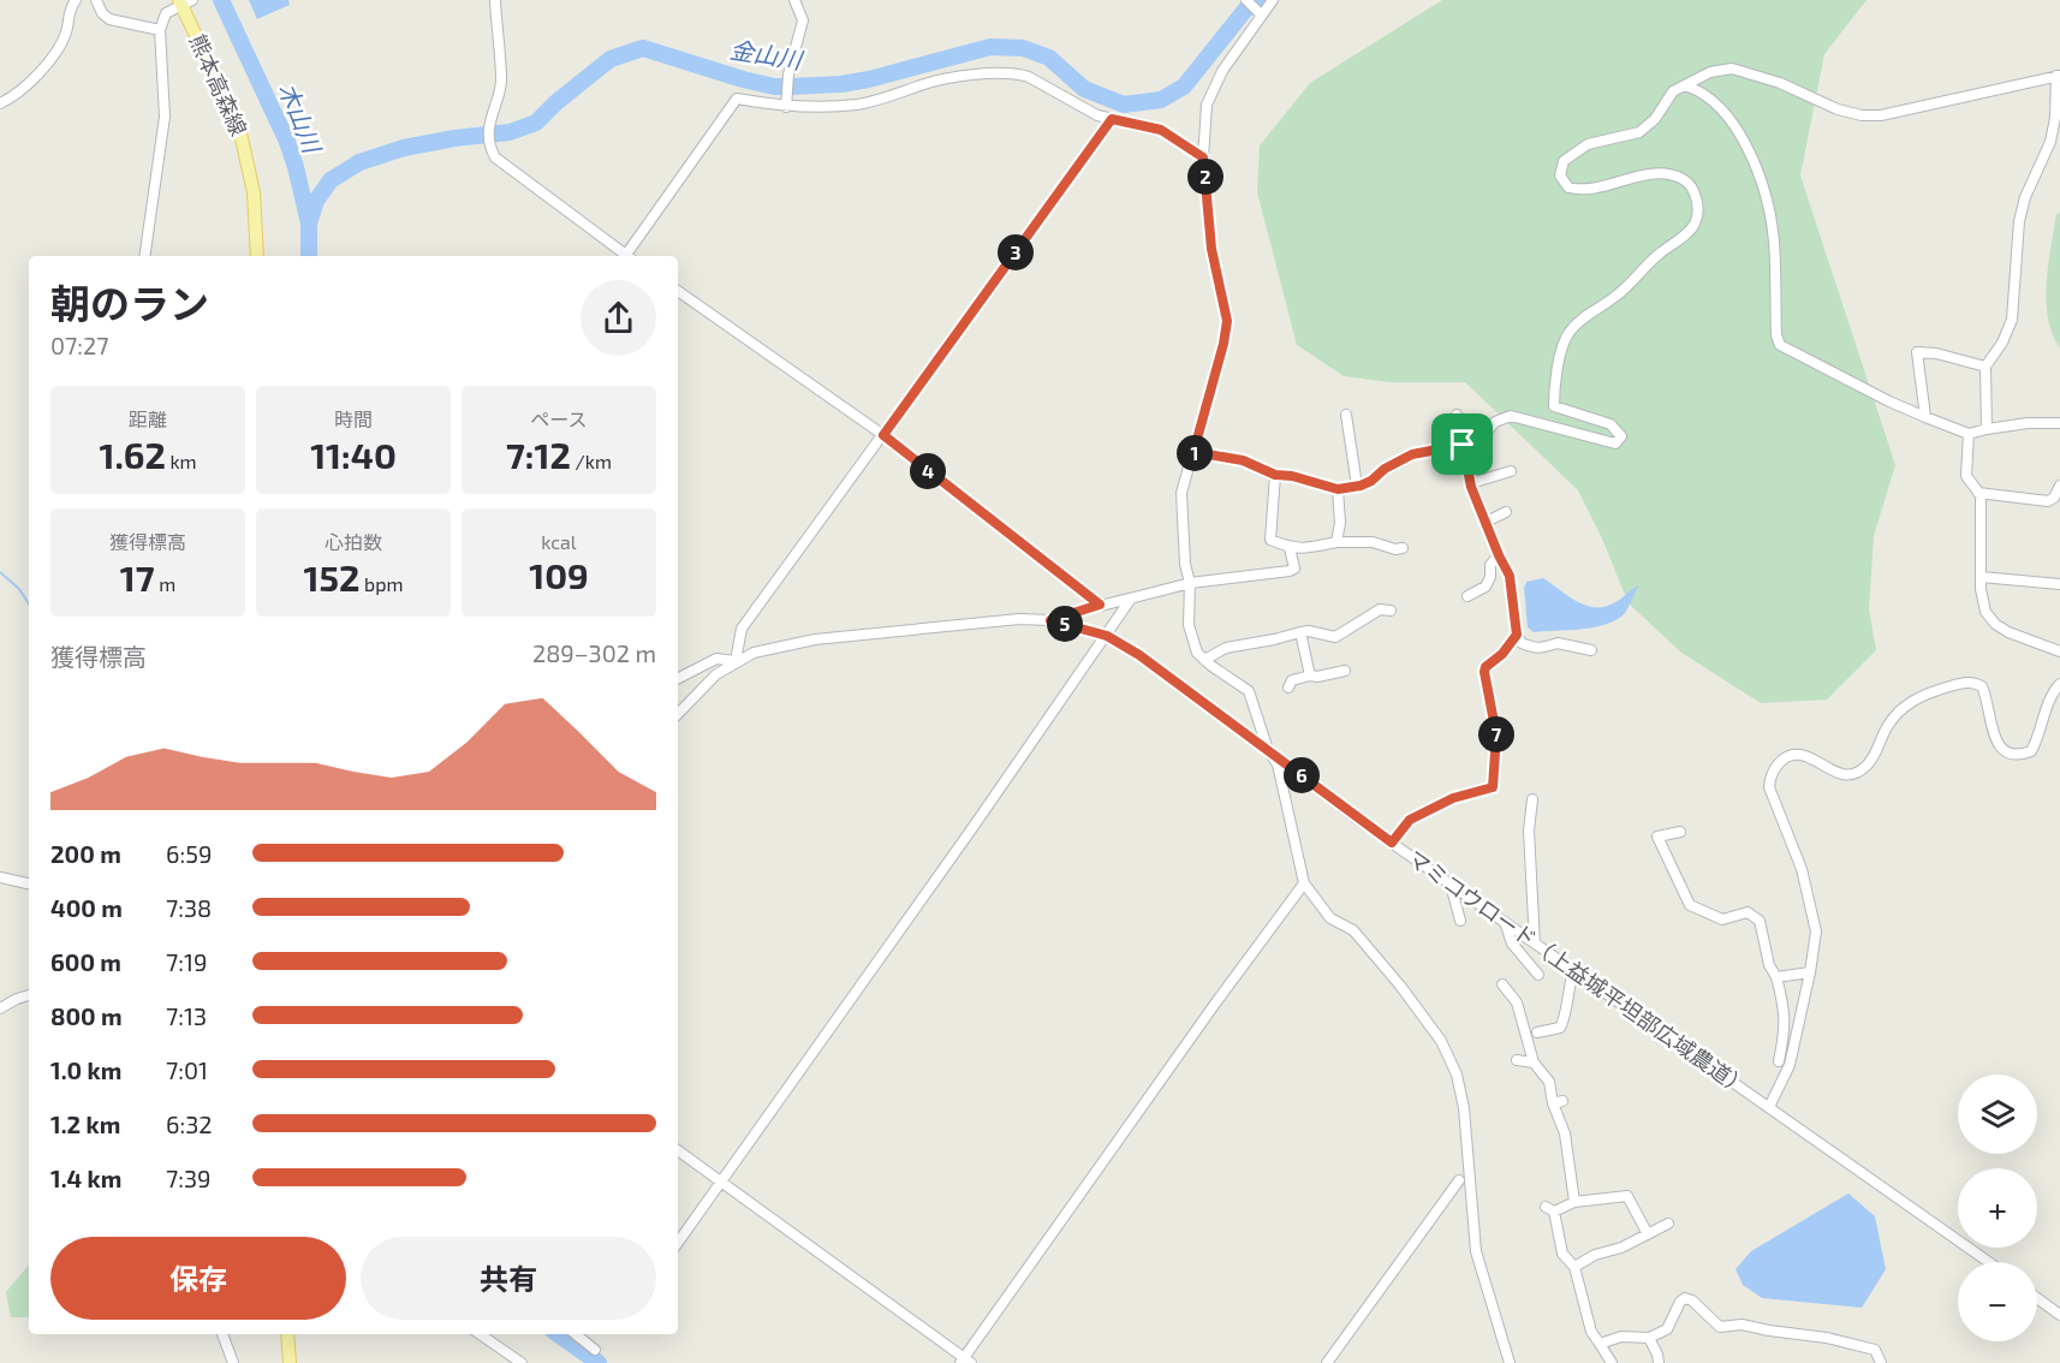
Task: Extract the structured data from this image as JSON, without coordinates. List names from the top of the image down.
{
  "streets": {
    "main road": ["熊本高森線"],
    "street": ["マミコウロード（上益城平坦部広域農道）"]
  },
  "water": ["金山川", "木山川"],
  "page": {
    "pins": [
      "2",
      "3",
      "1",
      "4",
      "5",
      "7",
      "6"
    ],
    "heading": ["朝のラン", "07:27"],
    "stats": [
      ["距離", "1.62 km"],
      ["時間", "11:40"],
      ["ペース", "7:12 /km"],
      ["獲得標高", "17 m"],
      ["心拍数", "152 bpm"],
      ["kcal", "109"]
    ],
    "chart": ["獲得標高", "289–302 m"],
    "list": [
      {
        "name": "200 m",
        "note": "6:59"
      },
      {
        "name": "400 m",
        "note": "7:38"
      },
      {
        "name": "600 m",
        "note": "7:19"
      },
      {
        "name": "800 m",
        "note": "7:13"
      },
      {
        "name": "1.0 km",
        "note": "7:01"
      },
      {
        "name": "1.2 km",
        "note": "6:32"
      },
      {
        "name": "1.4 km",
        "note": "7:39"
      }
    ],
    "map_buttons": ["+", "−"],
    "buttons": ["保存", "共有"]
  }
}
